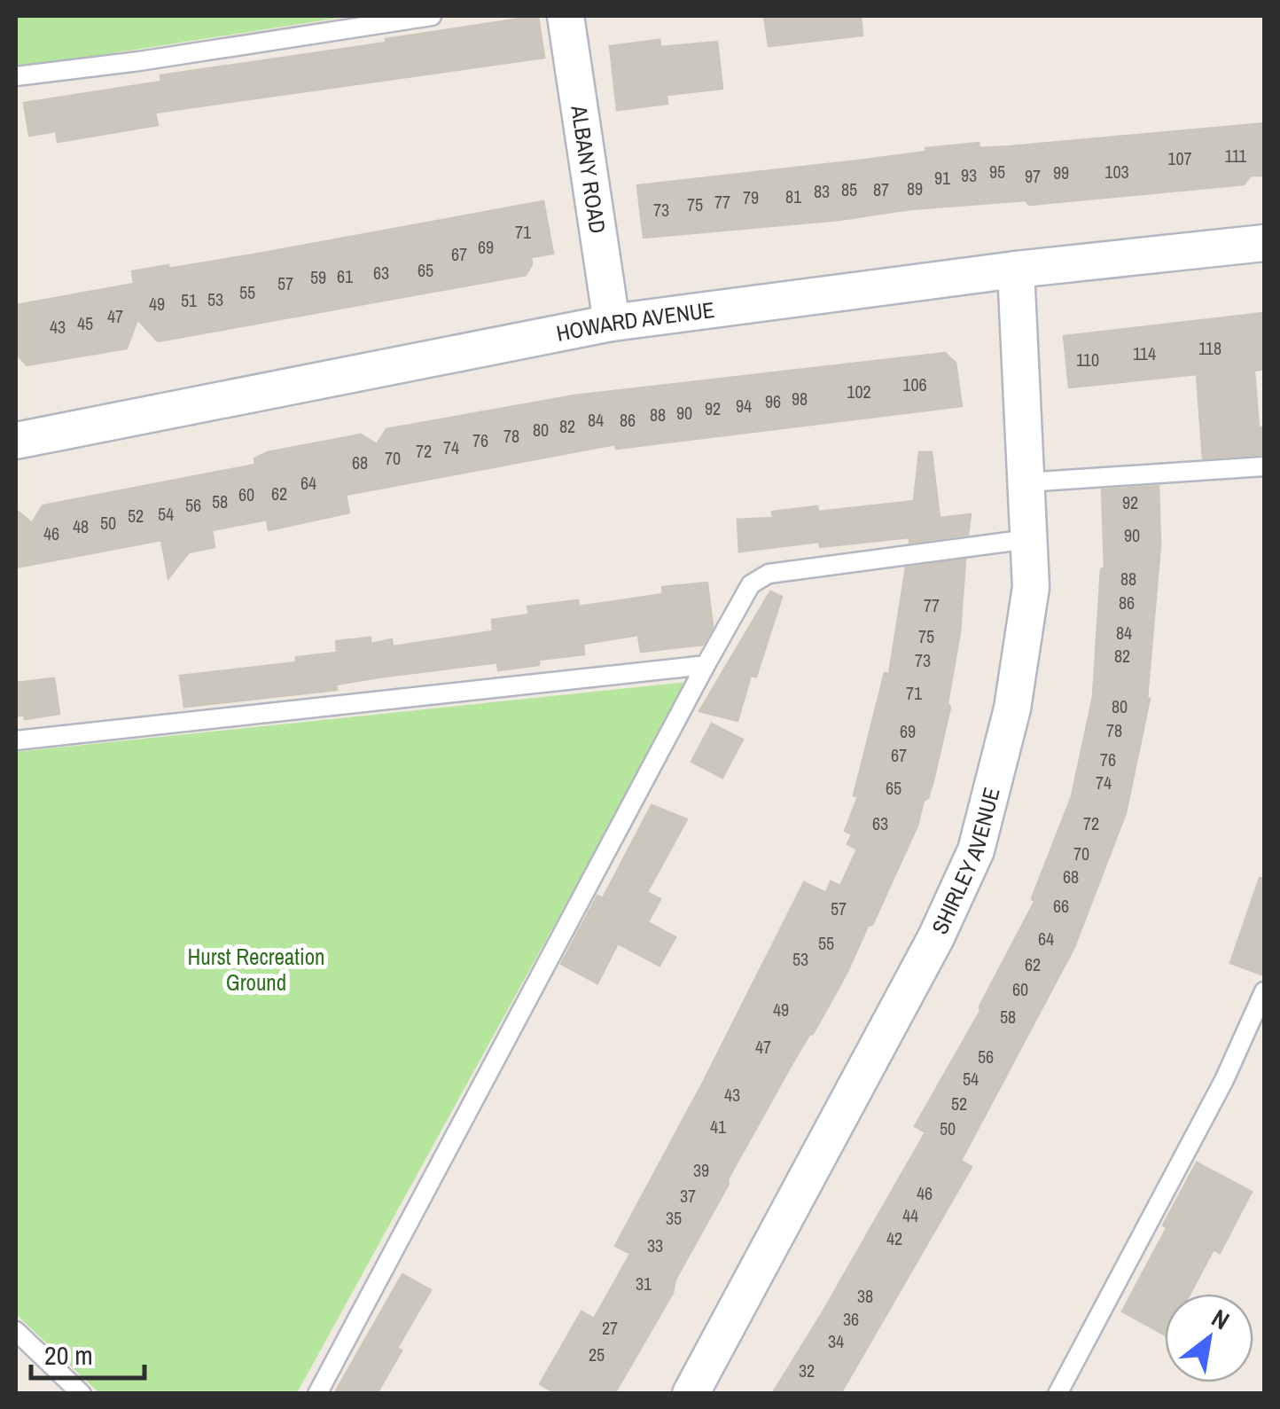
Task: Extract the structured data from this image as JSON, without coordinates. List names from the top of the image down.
{
  "streets": {
    "street": ["ALBANY ROAD", "HOWARD AVENUE", "SHIRLEY AVENUE"]
  },
  "crossings": [
    ["ALBANY ROAD", "HOWARD AVENUE"],
    ["HOWARD AVENUE", "SHIRLEY AVENUE"]
  ],
  "parks": ["Hurst Recreation Ground"],
  "house_numbers": [
    "111",
    "107",
    "95",
    "103",
    "99",
    "93",
    "97",
    "91",
    "89",
    "85",
    "87",
    "83",
    "81",
    "79",
    "77",
    "75",
    "73",
    "71",
    "69",
    "67",
    "65",
    "63",
    "61",
    "59",
    "57",
    "55",
    "53",
    "51",
    "49",
    "47",
    "45",
    "43",
    "118",
    "114",
    "110",
    "106",
    "102",
    "98",
    "96",
    "94",
    "92",
    "90",
    "88",
    "84",
    "86",
    "82",
    "80",
    "78",
    "76",
    "74",
    "72",
    "70",
    "68",
    "64",
    "62",
    "60",
    "58",
    "92",
    "56",
    "54",
    "52",
    "50",
    "48",
    "46",
    "90",
    "88",
    "86",
    "77",
    "84",
    "75",
    "82",
    "73",
    "71",
    "80",
    "78",
    "69",
    "67",
    "76",
    "74",
    "65",
    "63",
    "72",
    "70",
    "68",
    "66",
    "57",
    "64",
    "55",
    "53",
    "62",
    "60",
    "49",
    "58",
    "47",
    "56",
    "54",
    "43",
    "52",
    "41",
    "50",
    "39",
    "46",
    "37",
    "44",
    "35",
    "42",
    "33",
    "31",
    "38",
    "36",
    "27",
    "34",
    "25",
    "32"
  ],
  "scale_bar": "20 m",
  "north": "top right"
}
